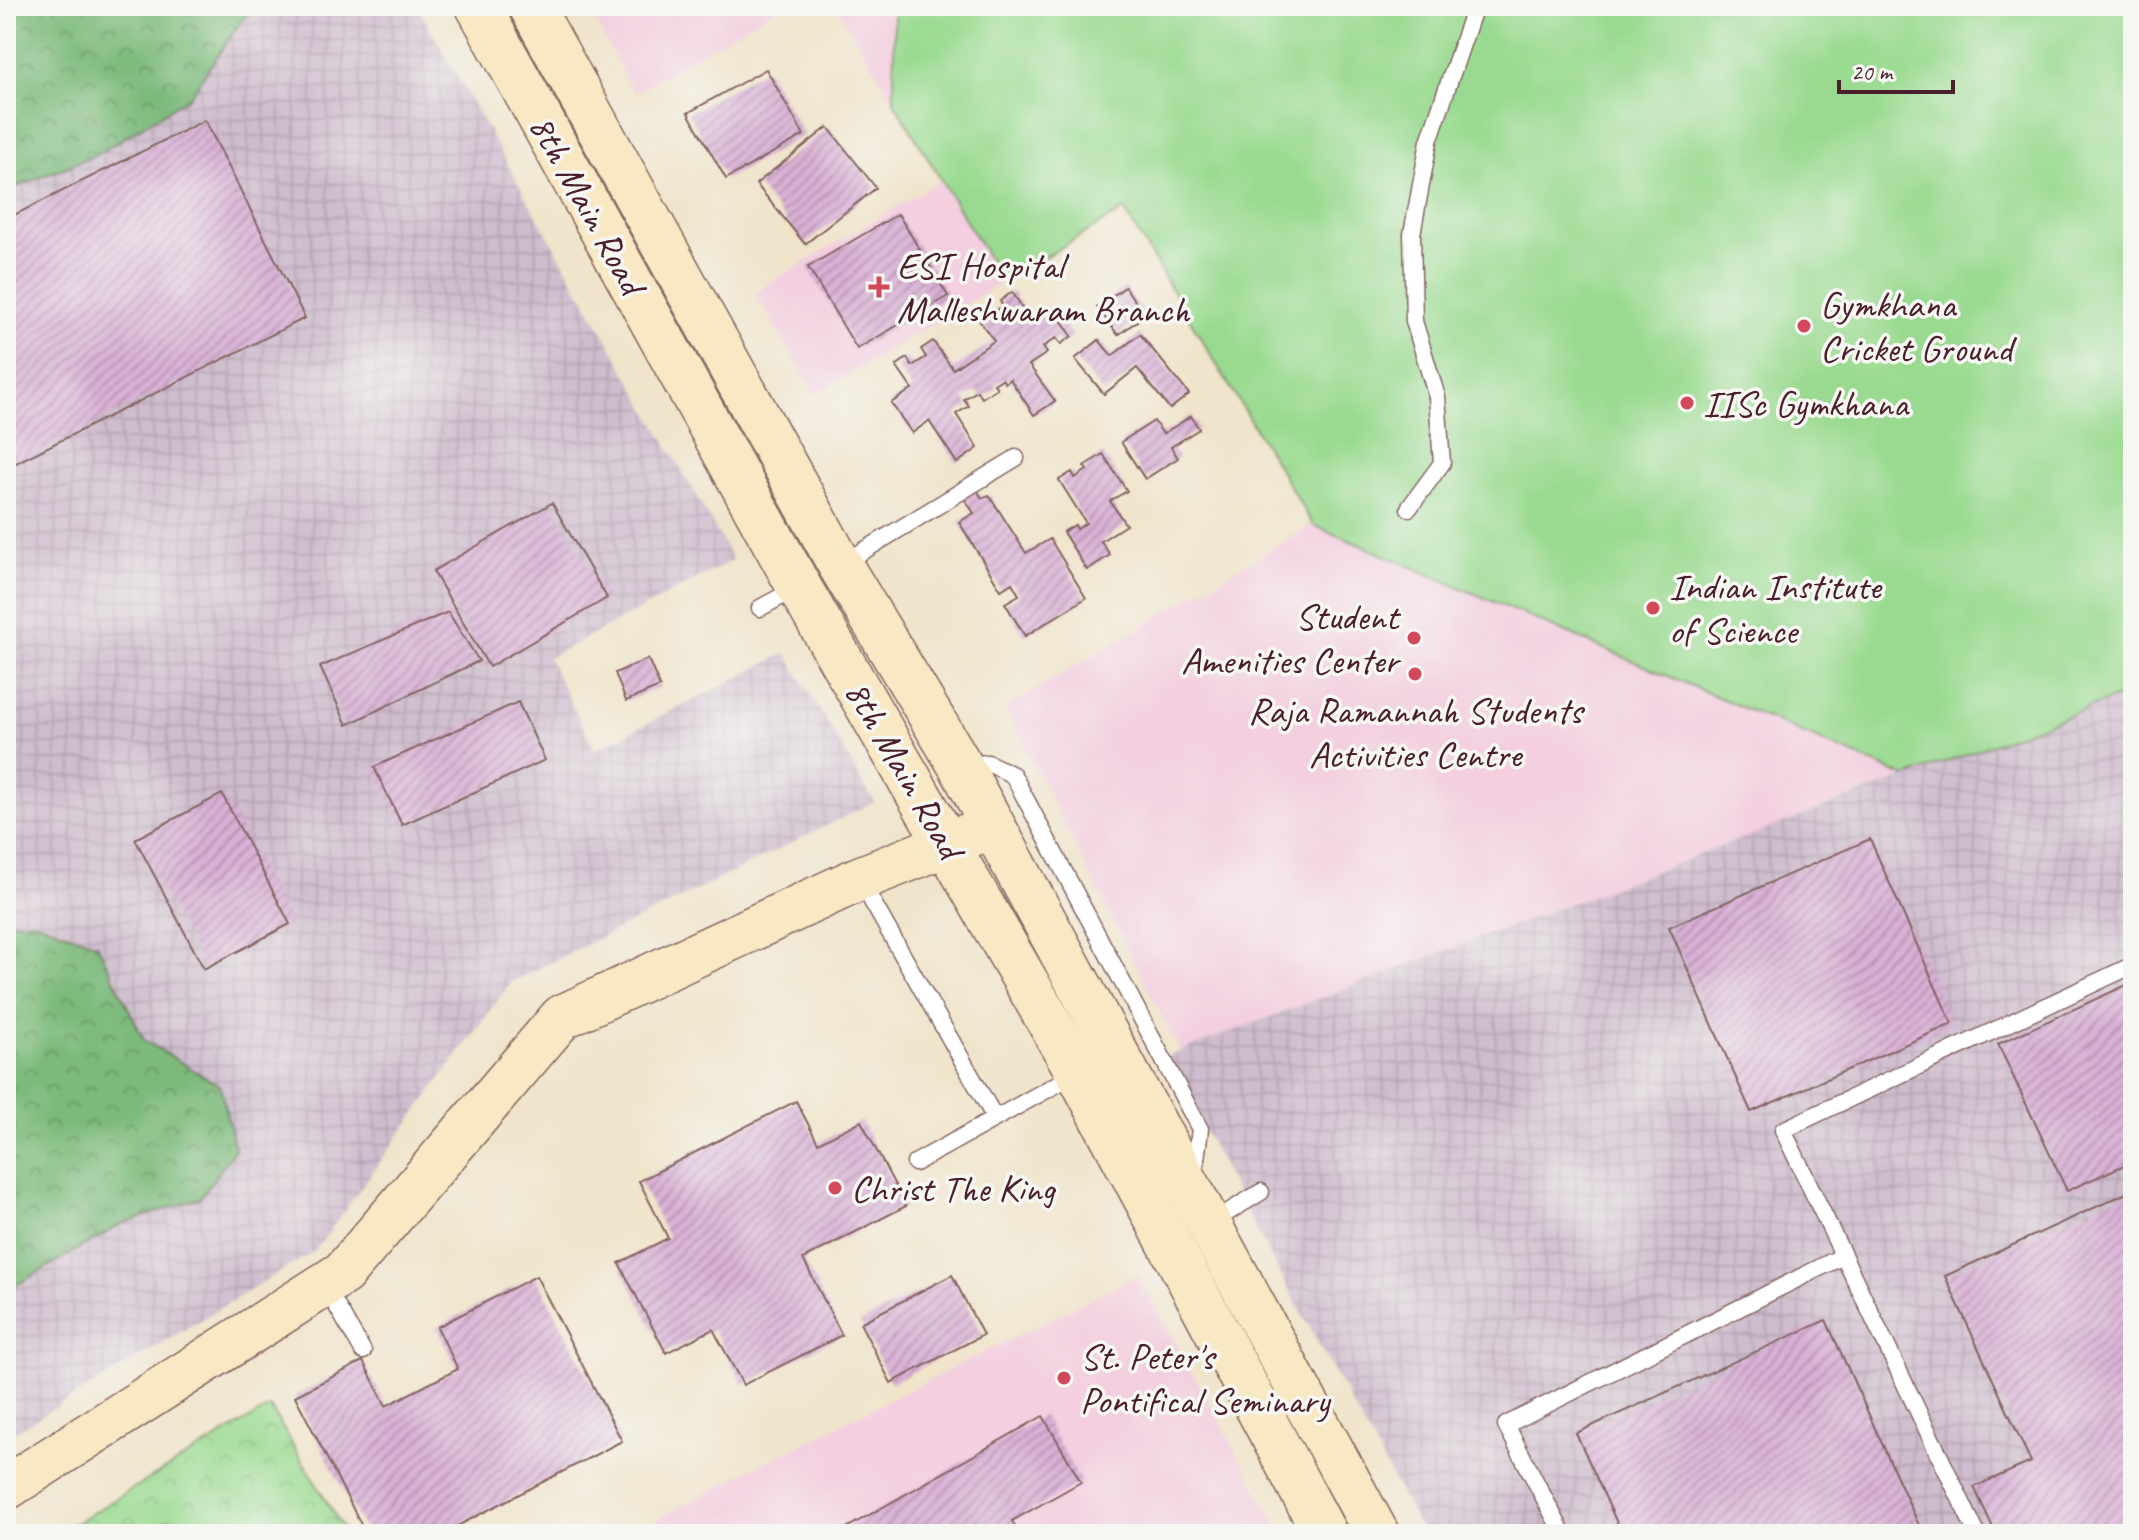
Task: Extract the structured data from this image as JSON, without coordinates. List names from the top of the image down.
{
  "streets": {
    "main road": ["8th Main Road"]
  },
  "places": {
    "health": ["ESI Hospital Malleshwaram Branch"],
    "other": [
      "Gymkhana Cricket Ground",
      "IISc Gymkhana",
      "Indian Institute of Science",
      "Student Amenities Center",
      "Raja Ramannah Students Activities Centre",
      "Christ The King",
      "St. Peter's Pontifical Seminary"
    ]
  },
  "scale_bar": "20 m"
}
